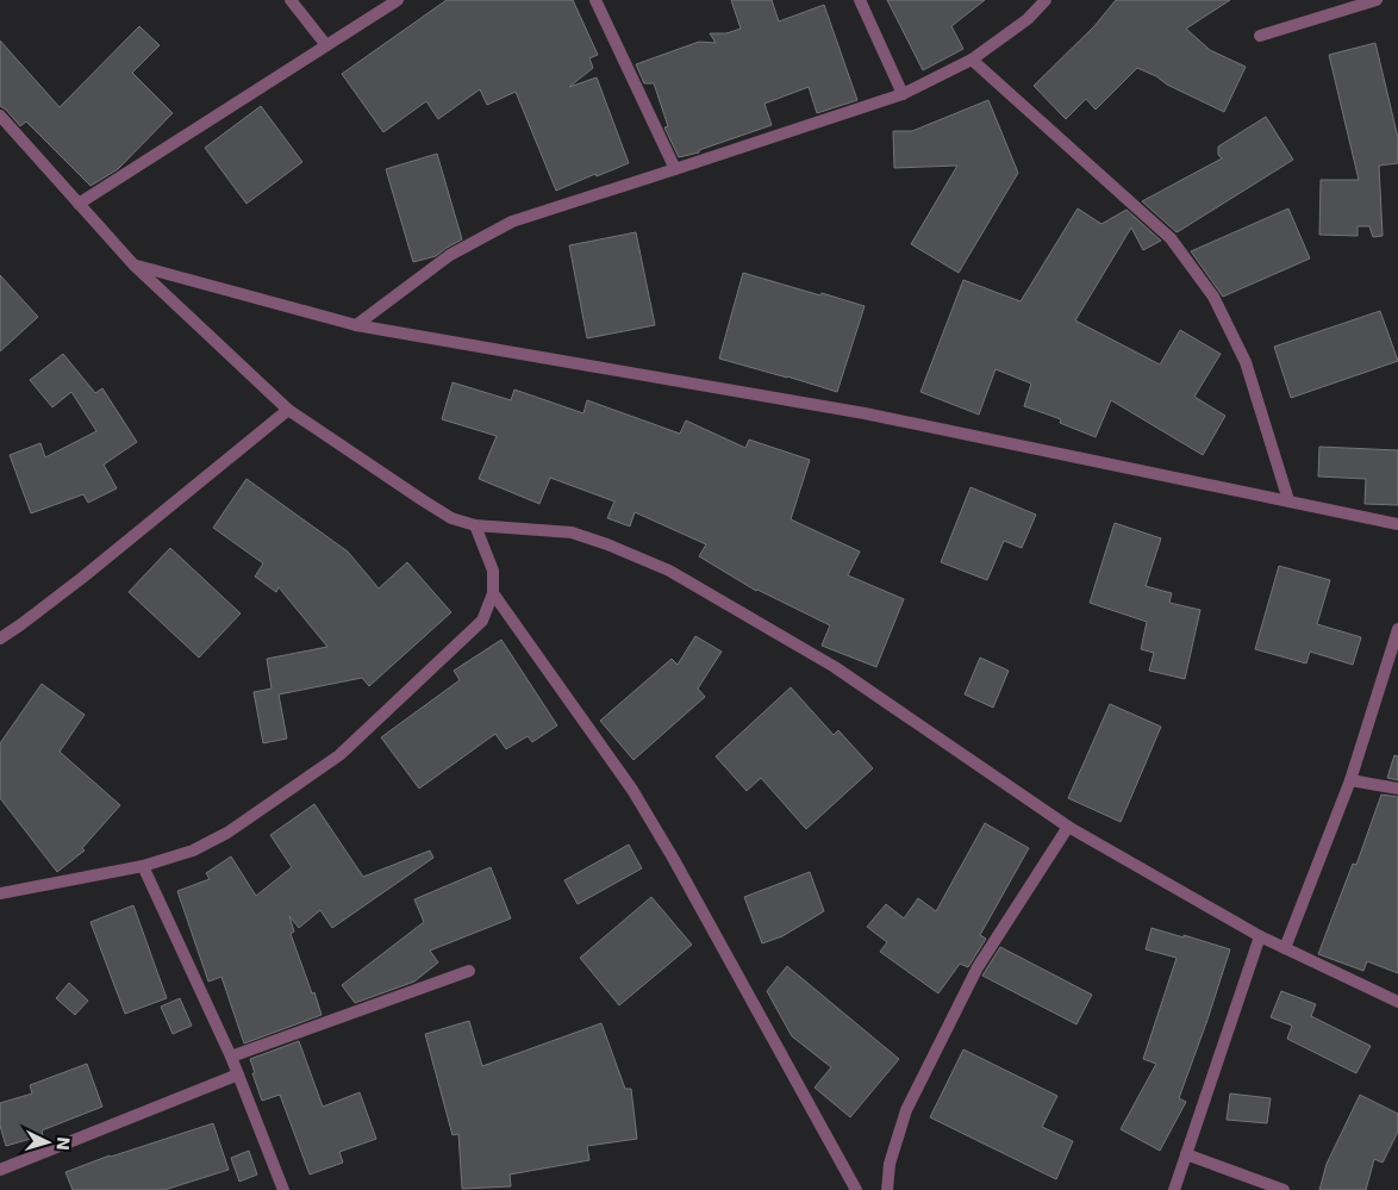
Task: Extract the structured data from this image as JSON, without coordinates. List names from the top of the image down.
{
  "north": "right"
}
